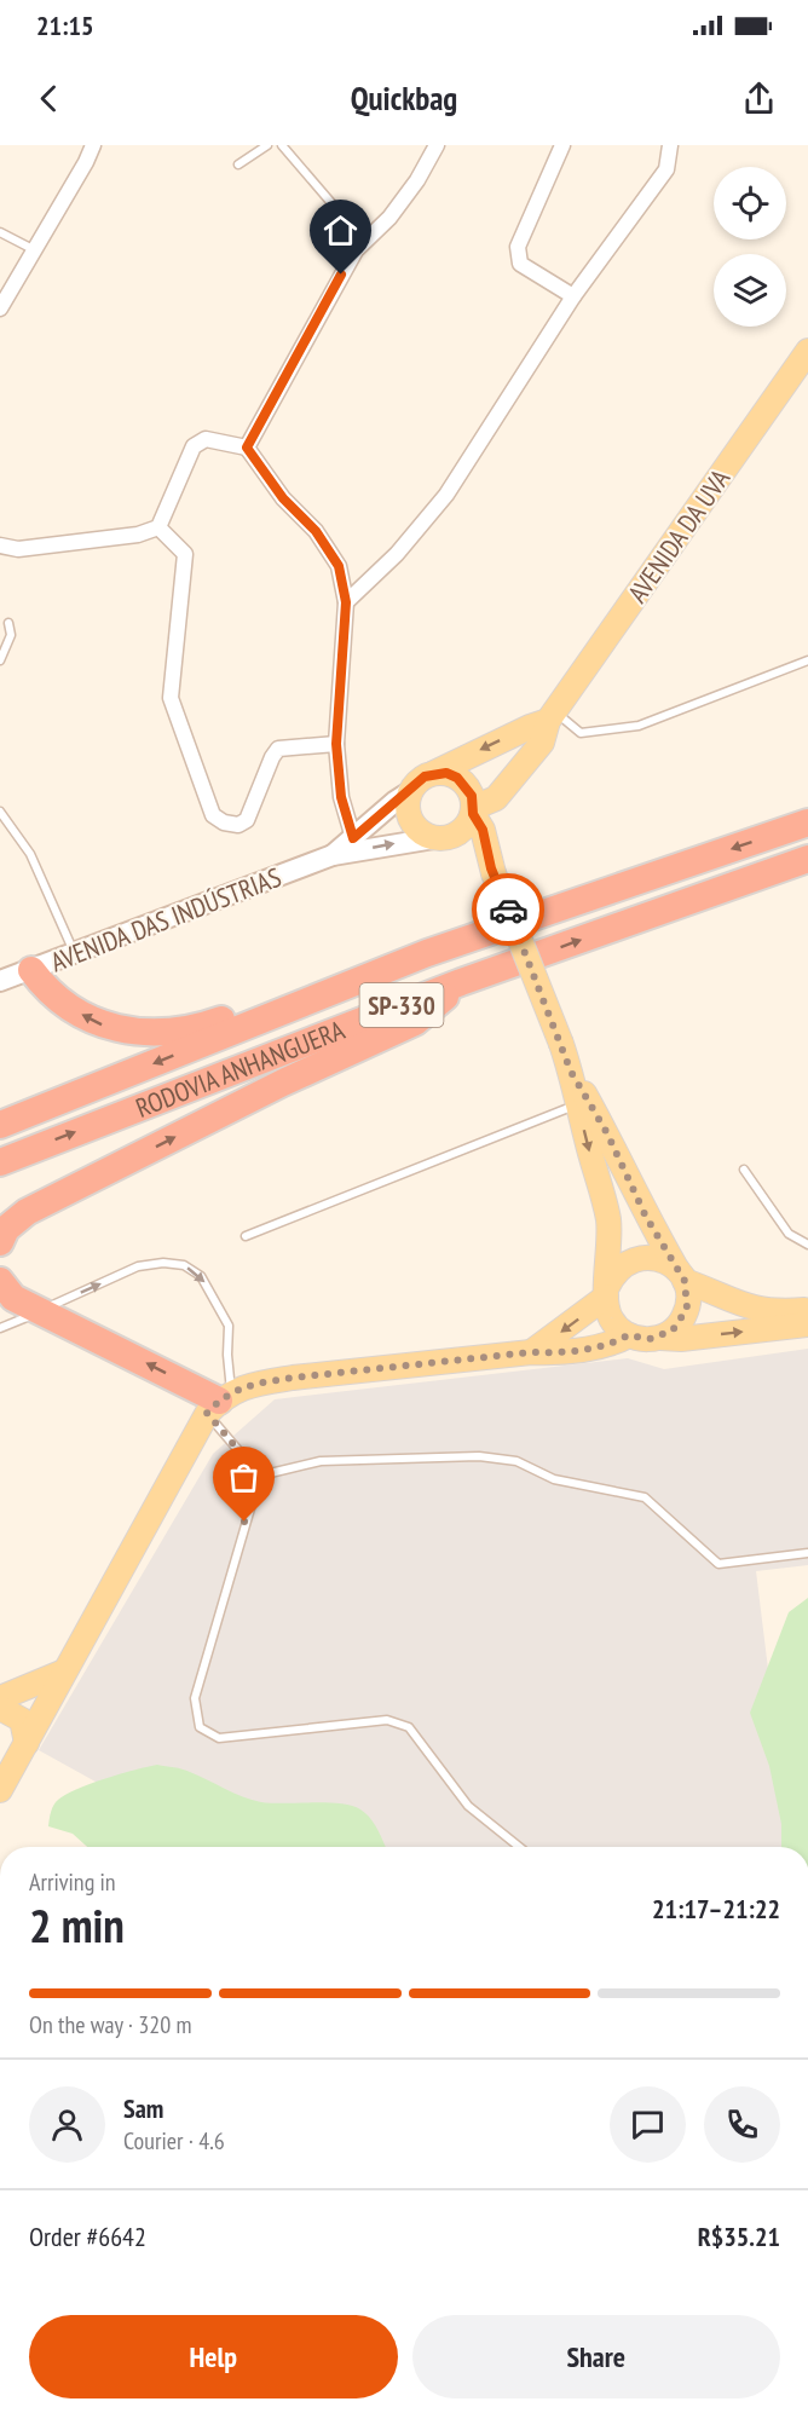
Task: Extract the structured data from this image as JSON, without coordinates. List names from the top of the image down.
{
  "streets": {
    "highway": ["SP-330", "RODOVIA ANHANGUERA"],
    "main road": ["AVENIDA DA UVA", "AVENIDA DAS INDÚSTRIAS"]
  },
  "crossings": [
    ["AVENIDA DA UVA", "AVENIDA DAS INDÚSTRIAS"]
  ],
  "page": {
    "status": "21:15",
    "header": "Quickbag",
    "heading": ["2 min", "Arriving in", "21:17–21:22"],
    "panel": [
      "Sam",
      "Courier · 4.6",
      "Order #6642",
      "R$35.21"
    ],
    "bar": "On the way · 320 m",
    "buttons": ["Help", "Share"]
  }
}
